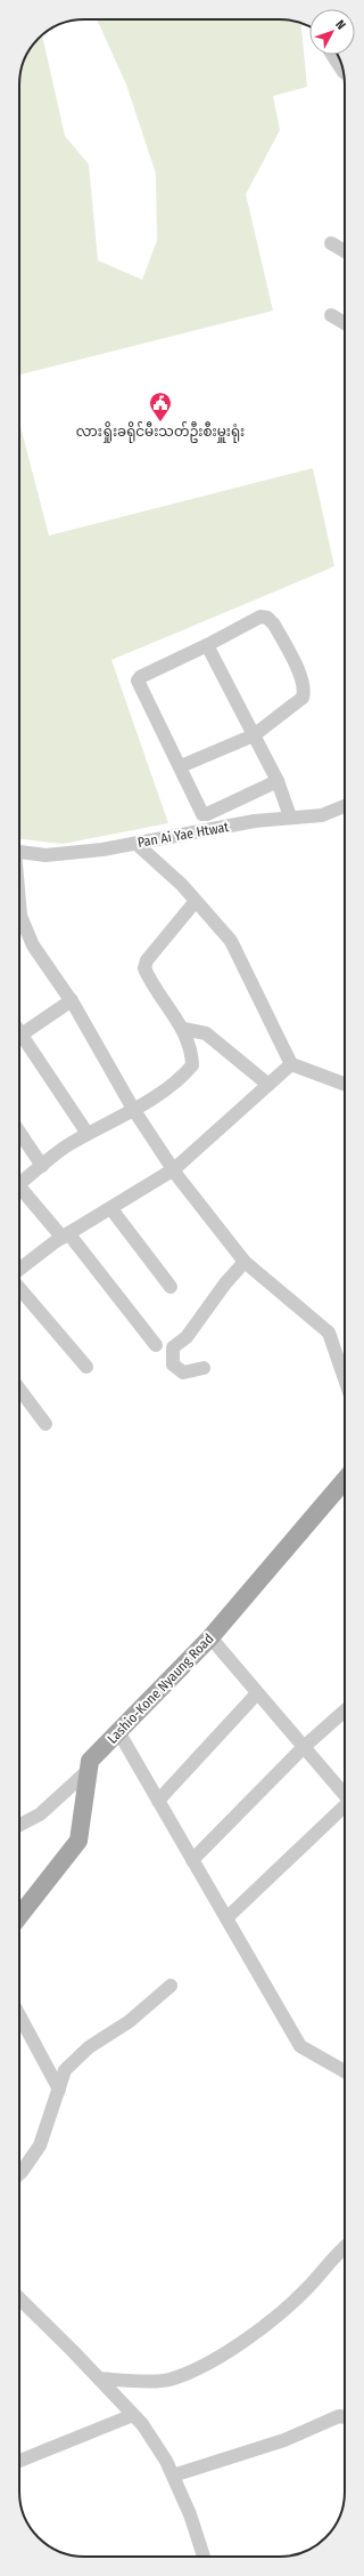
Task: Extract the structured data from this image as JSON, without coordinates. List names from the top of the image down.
{
  "streets": {
    "main road": ["Lashio-Kone Nyaung Road"],
    "street": ["Pan Ai Yae Htwat"]
  },
  "places": {
    "public building": ["လားရှိုးခရိုင်မီးသတ်ဦးစီးမှူးရုံး"]
  },
  "north": "top right"
}
